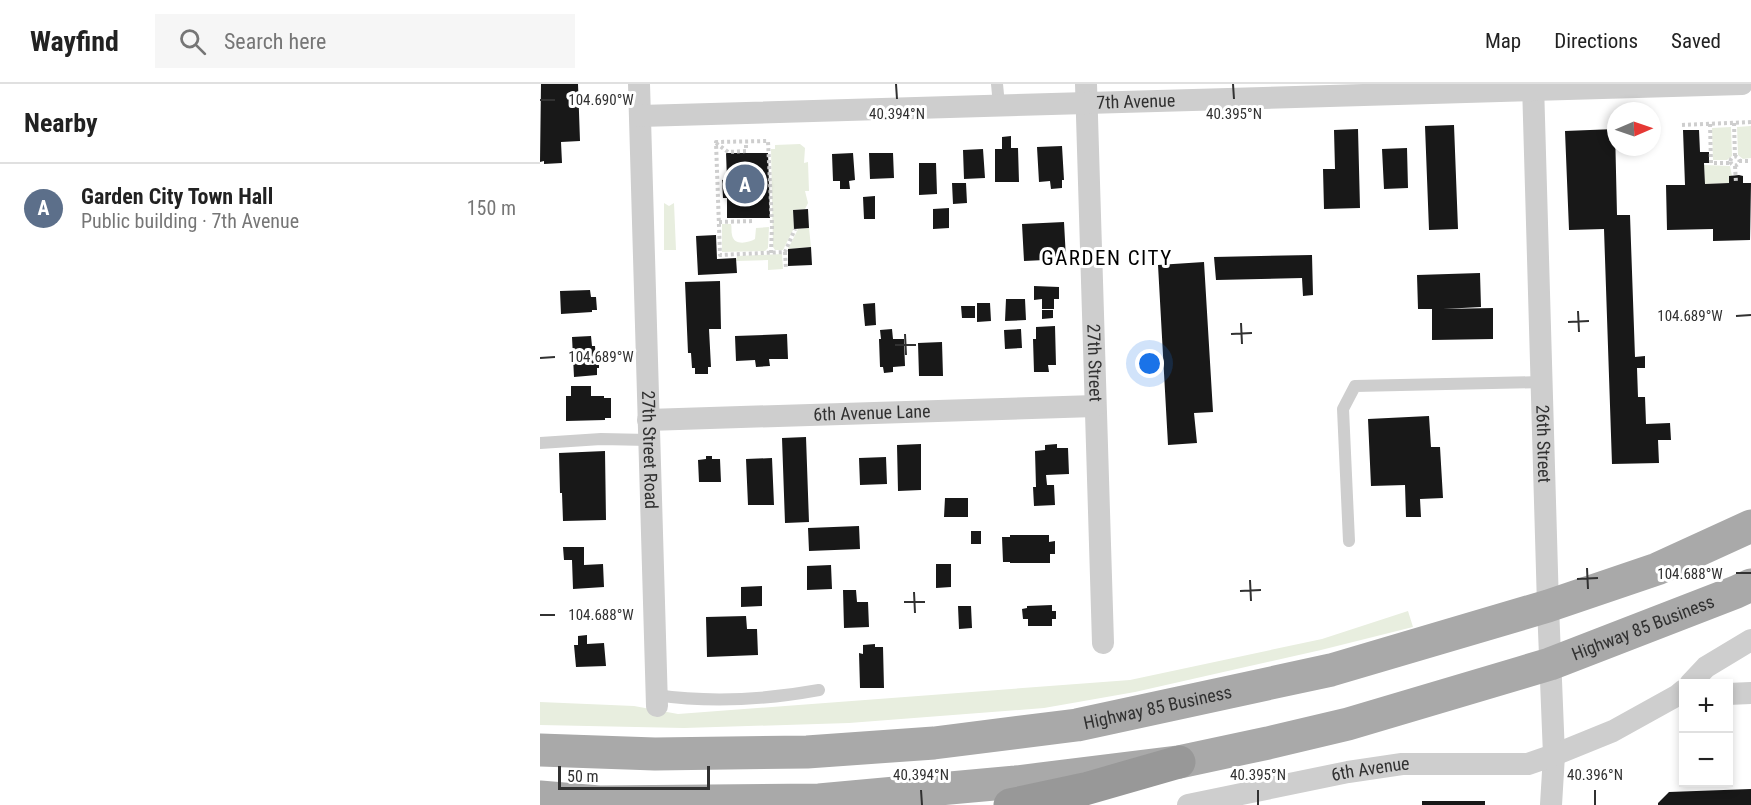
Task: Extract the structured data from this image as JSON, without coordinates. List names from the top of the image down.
{
  "streets": {
    "main road": ["Highway 85 Business"],
    "street": [
      "7th Avenue",
      "27th Street",
      "6th Avenue Lane",
      "26th Street",
      "27th Street Road",
      "6th Avenue"
    ]
  },
  "crossings": [
    ["7th Avenue", "27th Street"],
    ["7th Avenue", "26th Street"],
    ["7th Avenue", "27th Street Road"],
    ["27th Street", "6th Avenue Lane"],
    ["6th Avenue Lane", "27th Street Road"],
    ["26th Street", "Highway 85 Business"],
    ["26th Street", "6th Avenue"]
  ],
  "districts": ["GARDEN CITY"],
  "scale_bar": "50 m",
  "north": "right",
  "page": {
    "header": "Wayfind",
    "search": "Search here",
    "nav": ["Map", "Directions", "Saved"],
    "heading": "Nearby",
    "list": [
      {
        "mark": "A",
        "name": "Garden City Town Hall",
        "note": "Public building · 7th Avenue",
        "value": "150 m"
      }
    ],
    "pins": "A",
    "map_buttons": ["+", "−"],
    "scale": "50 m"
  },
  "coordinates": [
    "104.690°W",
    "40.394°N",
    "40.395°N",
    "104.689°W",
    "104.688°W",
    "40.396°N"
  ]
}
